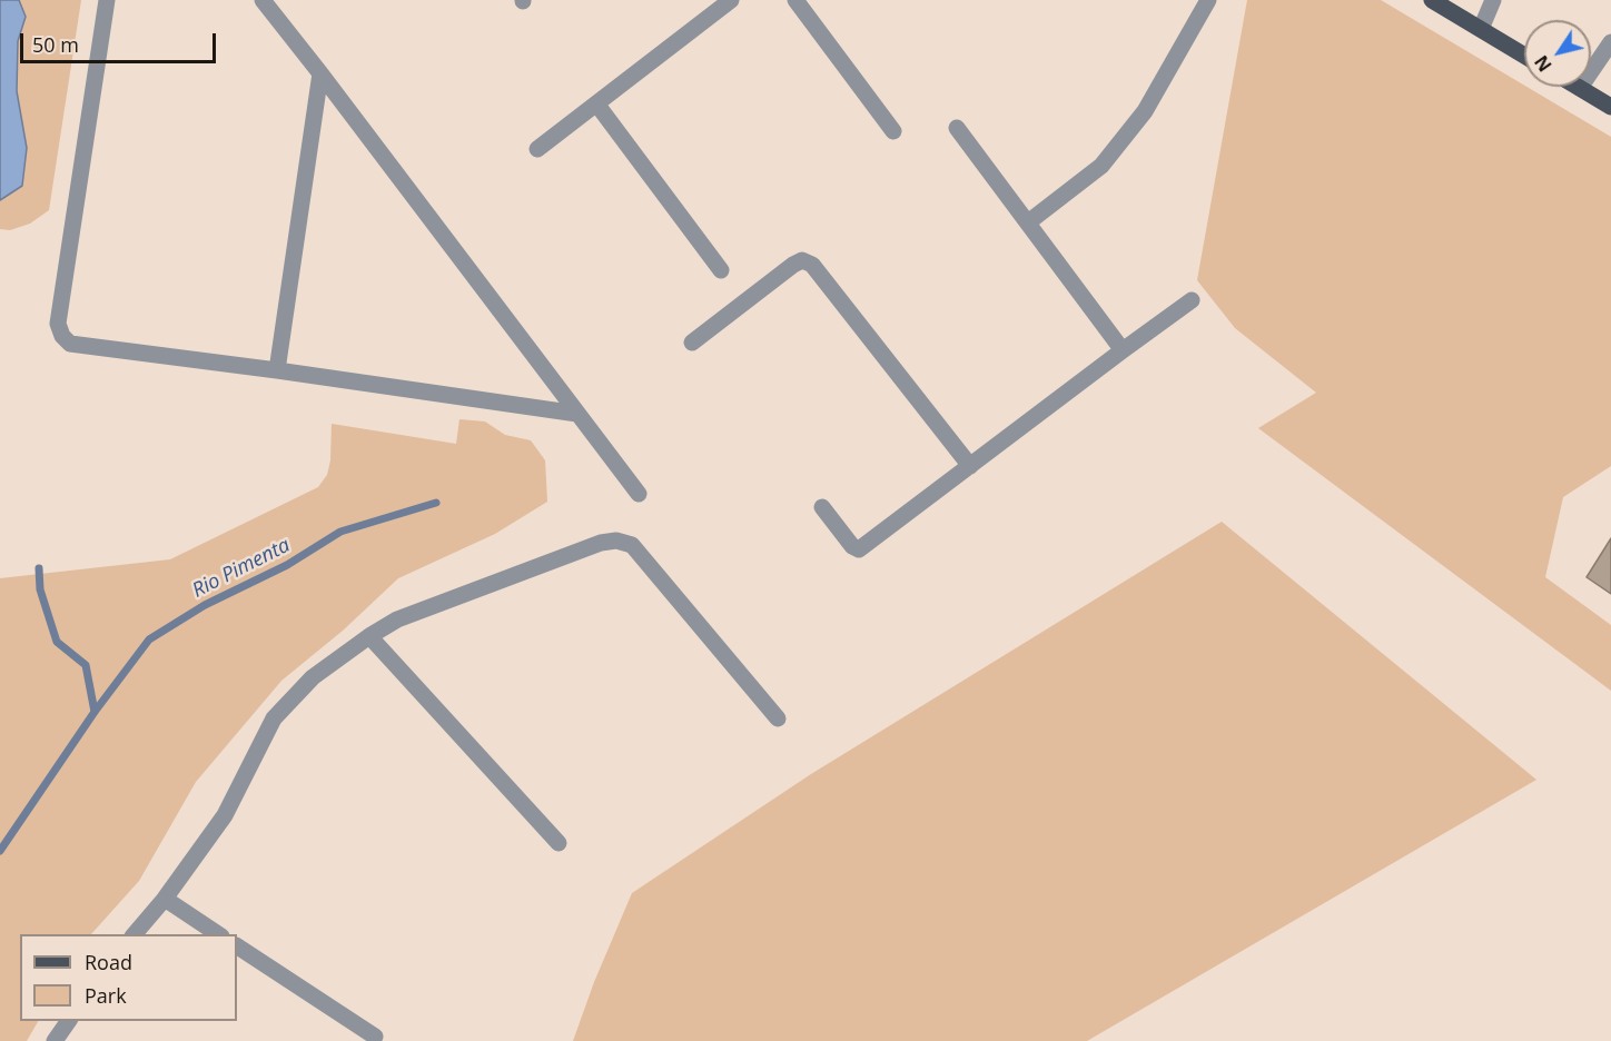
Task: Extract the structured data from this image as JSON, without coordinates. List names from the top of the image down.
{
  "water": ["Rio Pimenta"],
  "legend": ["Road", "Park"],
  "scale_bar": "50 m",
  "north": "bottom left"
}
